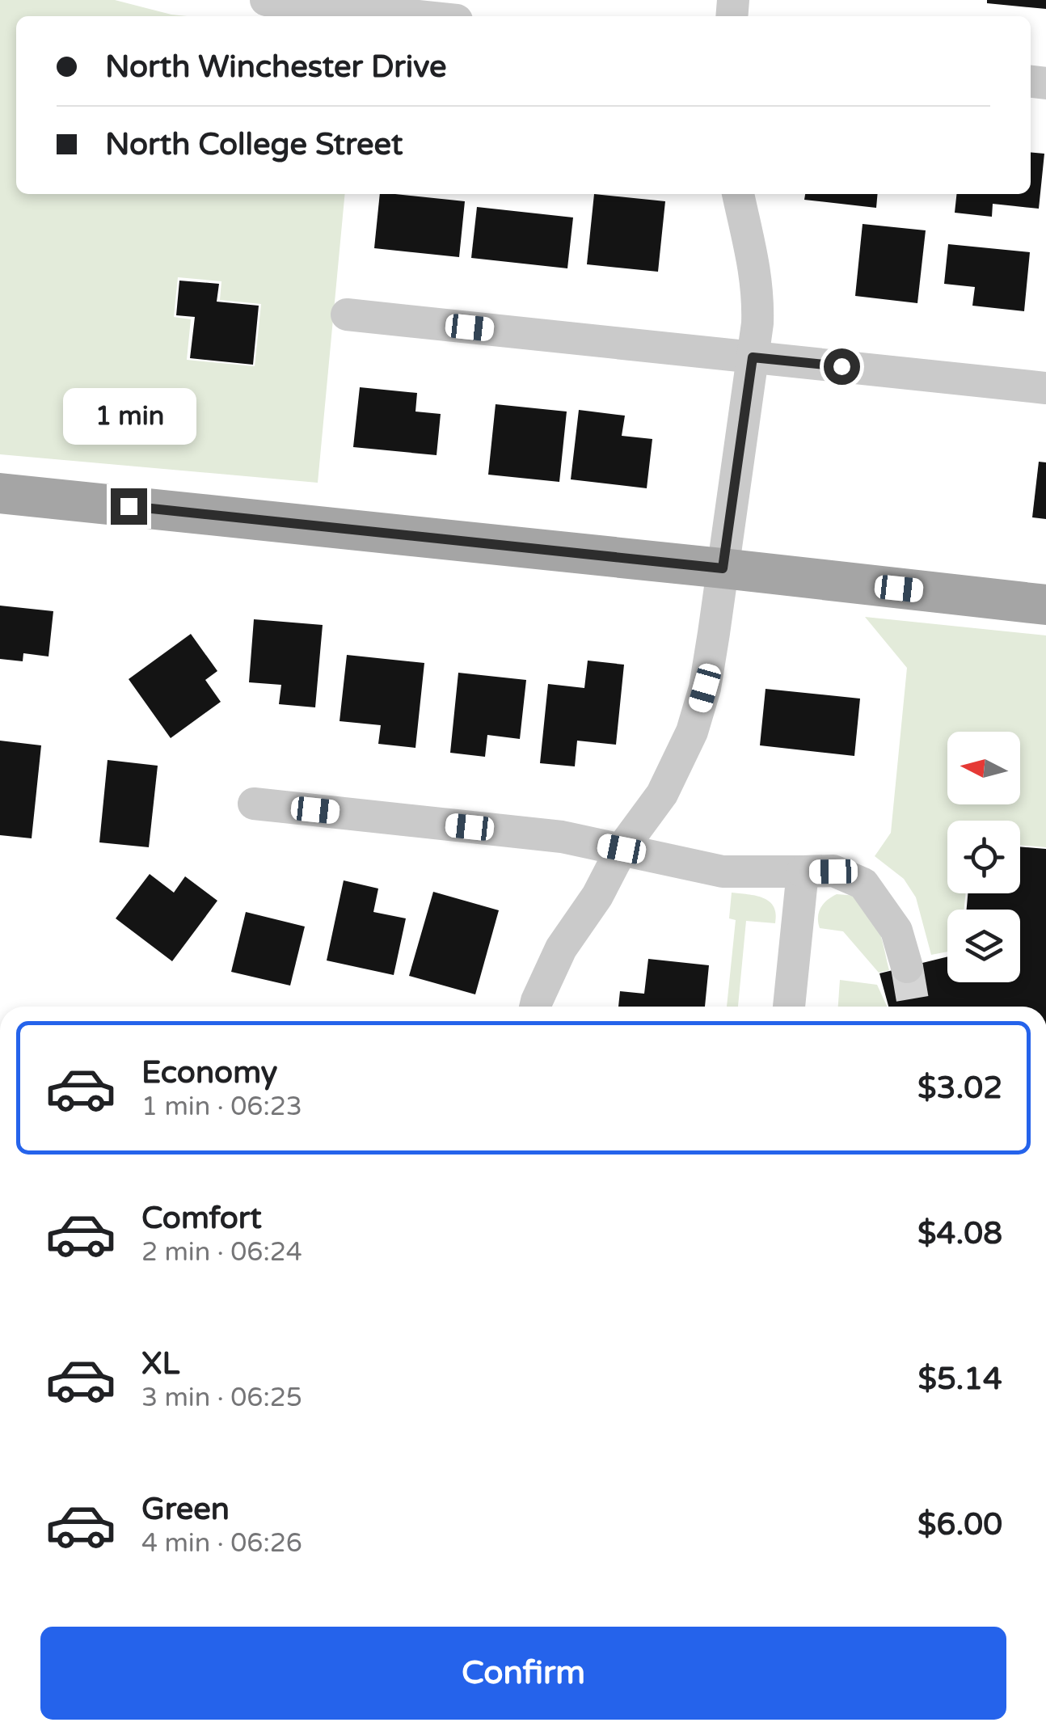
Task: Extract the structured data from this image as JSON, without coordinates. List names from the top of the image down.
{
  "north": "left",
  "page": {
    "banner": ["North Winchester Drive", "North College Street"],
    "bubble": "1 min",
    "list": [
      {
        "name": "Economy",
        "note": "1 min · 06:23",
        "value": "$3.02"
      },
      {
        "name": "Comfort",
        "note": "2 min · 06:24",
        "value": "$4.08"
      },
      {
        "name": "XL",
        "note": "3 min · 06:25",
        "value": "$5.14"
      },
      {
        "name": "Green",
        "note": "4 min · 06:26",
        "value": "$6.00"
      }
    ],
    "buttons": "Confirm"
  }
}
